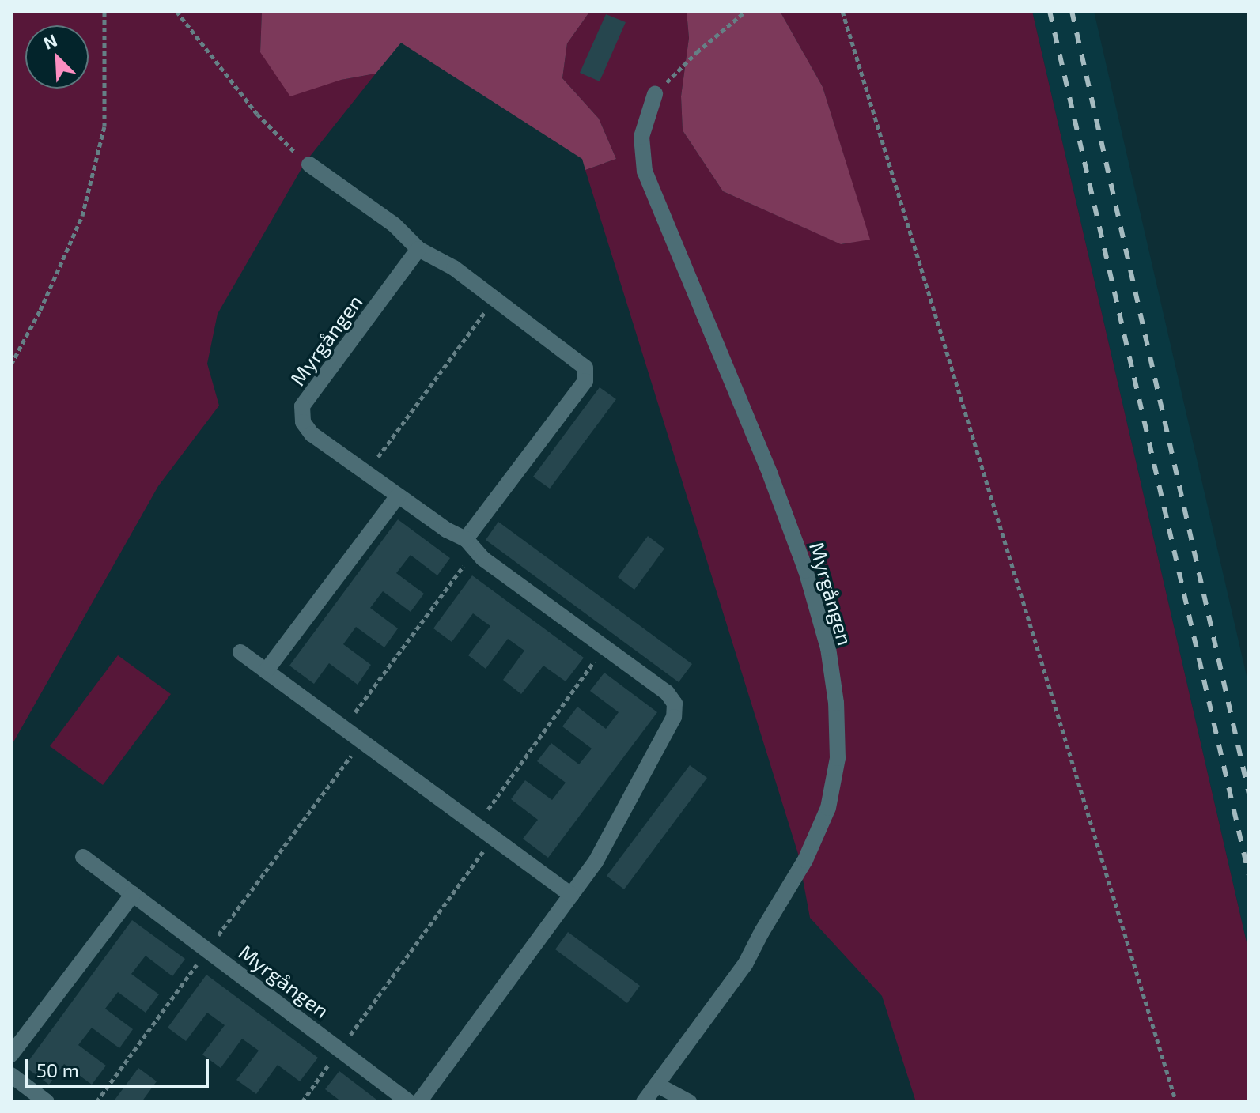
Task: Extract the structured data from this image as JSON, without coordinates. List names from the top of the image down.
{
  "streets": {
    "street": ["Myrgången"]
  },
  "scale_bar": "50 m",
  "north": "top left"
}
